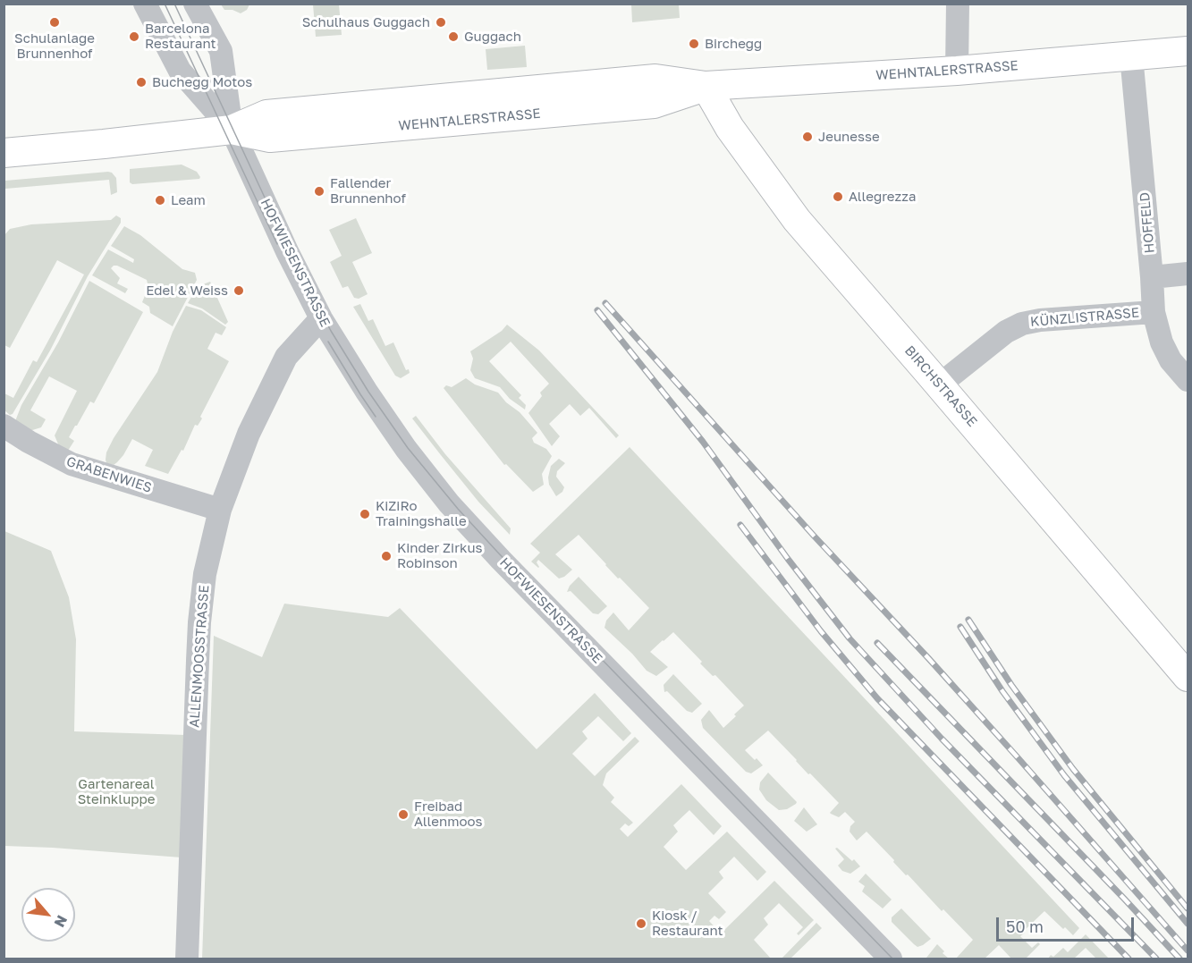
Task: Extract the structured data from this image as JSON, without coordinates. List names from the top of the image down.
{
  "streets": {
    "main road": ["WEHNTALERSTRASSE", "BIRCHSTRASSE"],
    "street": [
      "HOFFELD",
      "HOFWIESENSTRASSE",
      "KÜNZLISTRASSE",
      "GRABENWIES",
      "ALLENMOOSSTRASSE"
    ]
  },
  "crossings": [
    ["WEHNTALERSTRASSE", "HOFFELD"],
    ["WEHNTALERSTRASSE", "HOFWIESENSTRASSE"],
    ["WEHNTALERSTRASSE", "BIRCHSTRASSE"],
    ["HOFFELD", "KÜNZLISTRASSE"],
    ["HOFWIESENSTRASSE", "ALLENMOOSSTRASSE"],
    ["KÜNZLISTRASSE", "BIRCHSTRASSE"],
    ["GRABENWIES", "ALLENMOOSSTRASSE"]
  ],
  "parks": ["Gartenareal Steinkluppe"],
  "places": [
    "Schulanlage Brunnenhof",
    "Schulhaus Guggach",
    "Barcelona Restaurant",
    "Guggach",
    "Birchegg",
    "Buchegg Motos",
    "Jeunesse",
    "Fallender Brunnenhof",
    "Allegrezza",
    "Leam",
    "Edel & Weiss",
    "KiZiRo Trainingshalle",
    "Kinder Zirkus Robinson",
    "Freibad Allenmoos",
    "Kiosk / Restaurant"
  ],
  "scale_bar": "50 m",
  "north": "bottom right"
}
